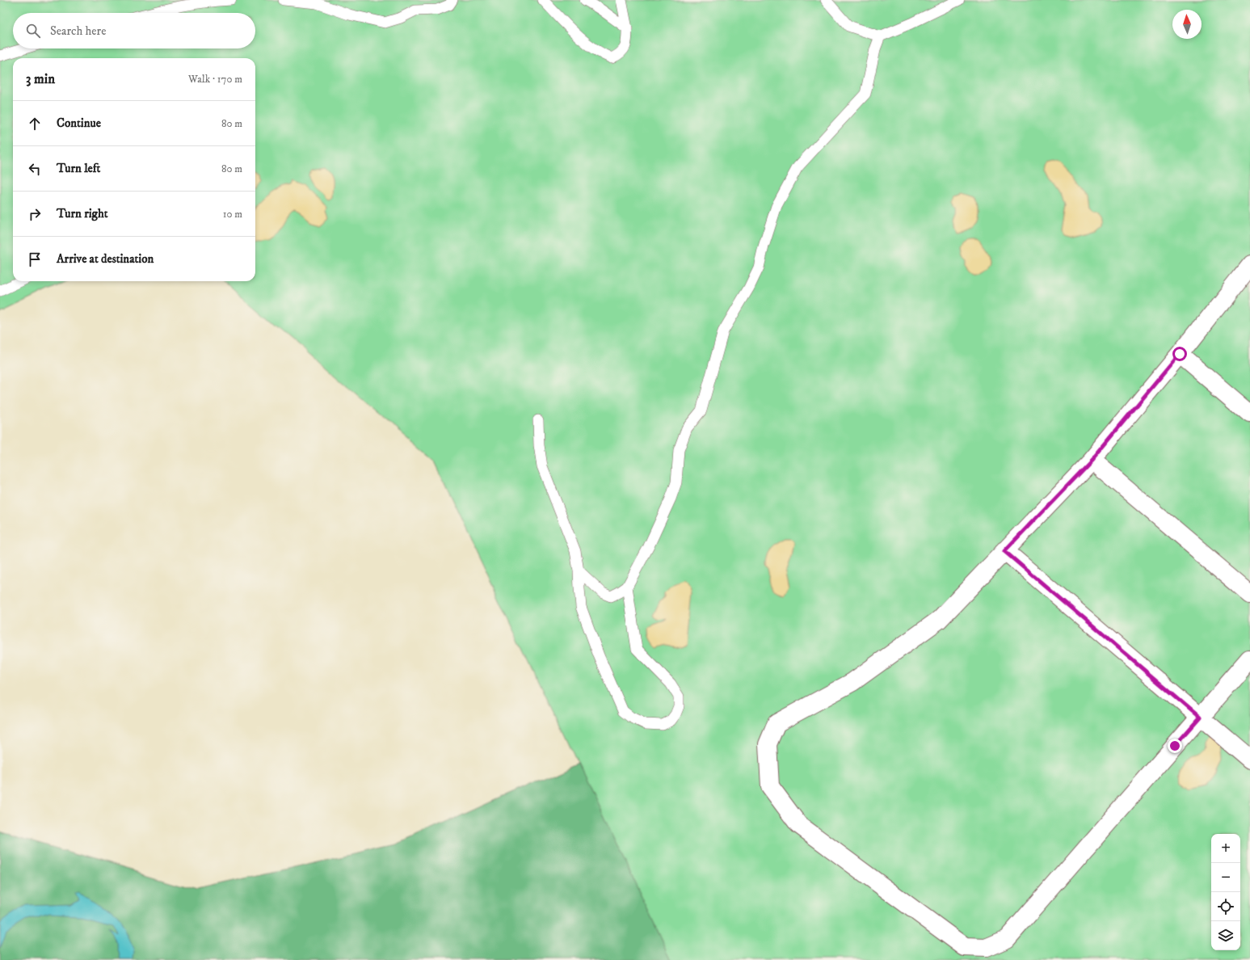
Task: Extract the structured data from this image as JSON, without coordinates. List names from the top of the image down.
{
  "north": "top",
  "page": {
    "search": "Search here",
    "heading": ["3 min", "Walk · 170 m"],
    "list": [
      ["Continue", "80 m"],
      ["Turn left", "80 m"],
      ["Turn right", "10 m"],
      "Arrive at destination"
    ],
    "map_buttons": ["+", "−"]
  }
}
